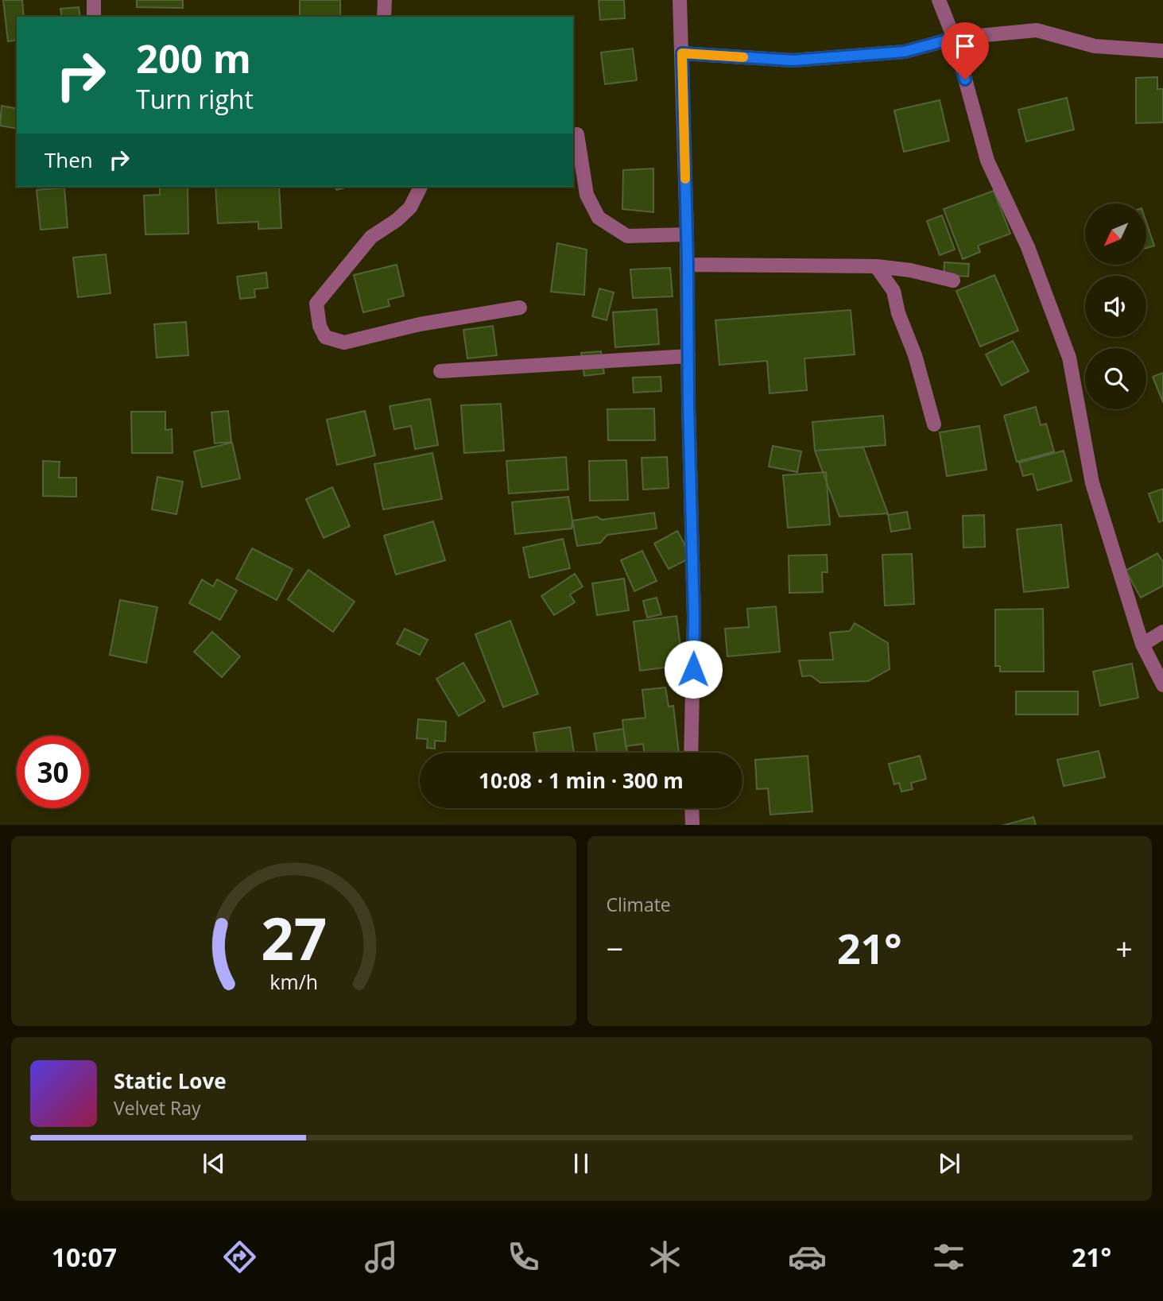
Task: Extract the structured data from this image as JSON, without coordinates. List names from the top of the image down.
{
  "north": "bottom left",
  "page": {
    "turn": ["200 m", "Turn right"],
    "then": "Then",
    "limit": "30",
    "trip": "10:08 · 1 min · 300 m",
    "tile": "Climate",
    "heat": ["−", "21°", "+"],
    "song": ["Static Love", "Velvet Ray"],
    "tabs": ["10:07", "21°"],
    "gauge": ["27", "km/h"]
  }
}
